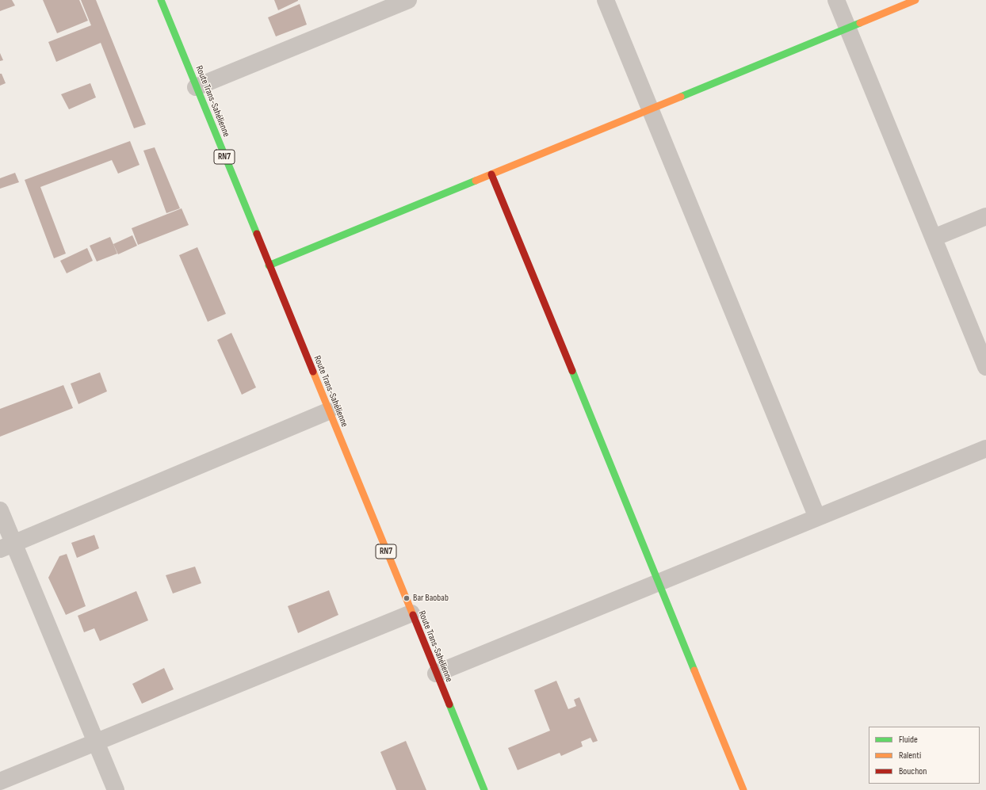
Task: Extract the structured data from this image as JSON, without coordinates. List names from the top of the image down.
{
  "streets": {
    "main road": ["Route Trans-Sahélienne", "RN7"]
  },
  "places": ["Bar Baobab"],
  "legend": ["Fluide", "Ralenti", "Bouchon"]
}
